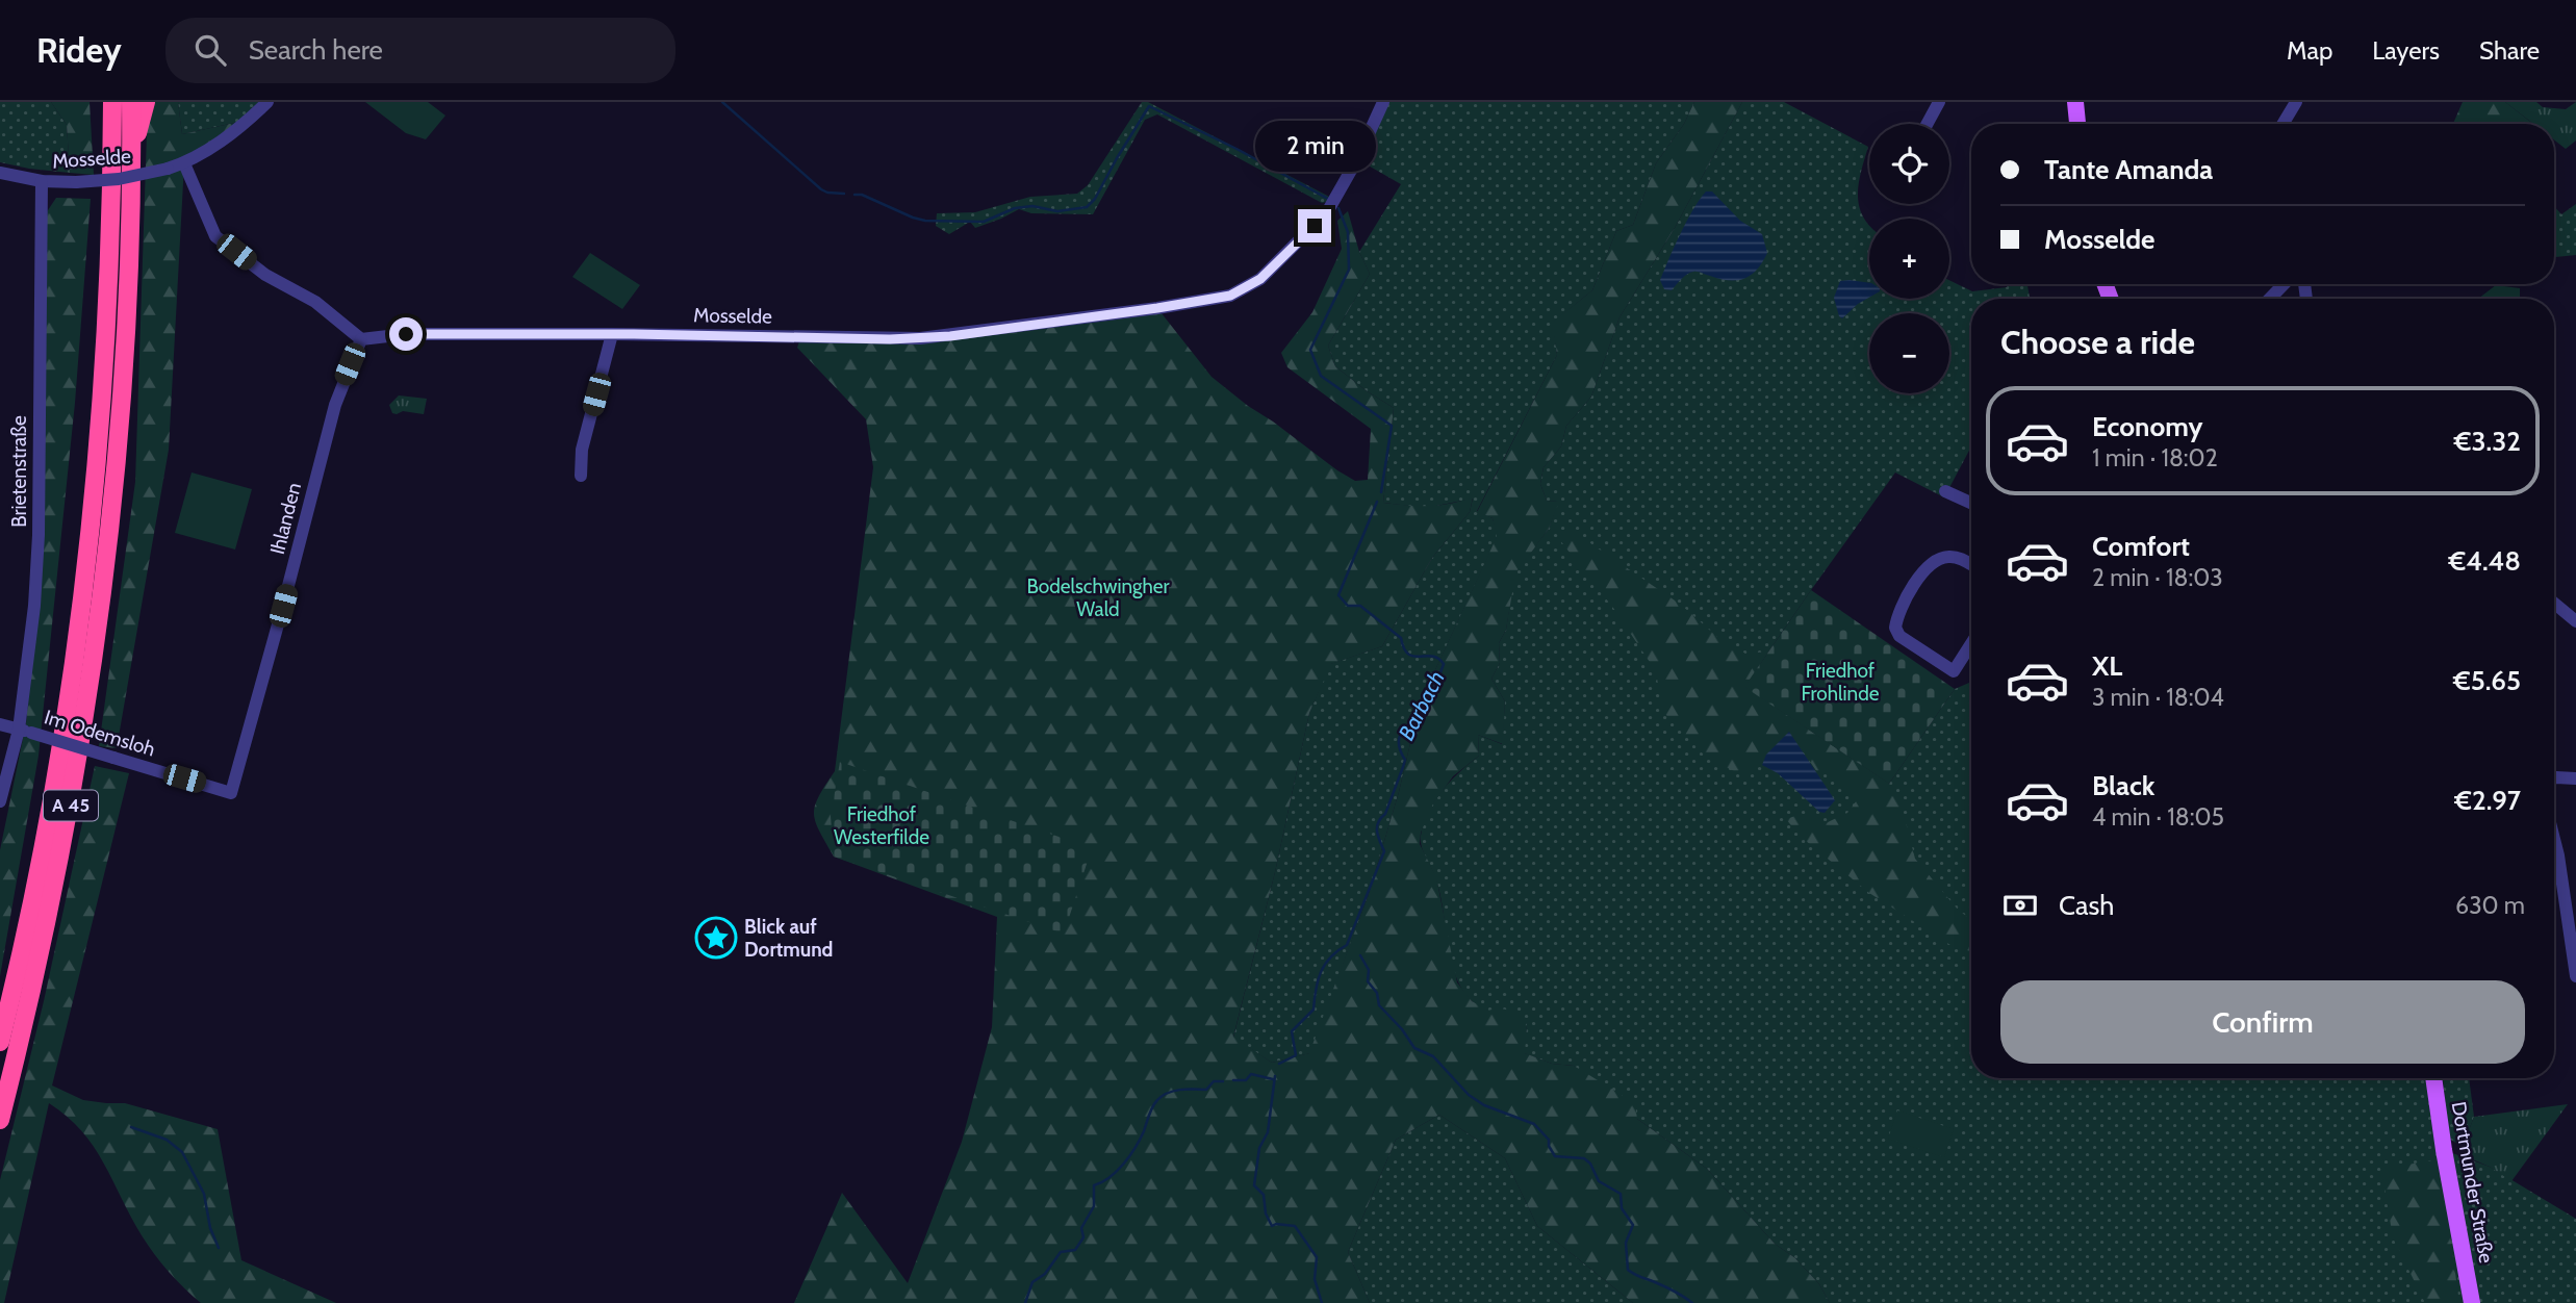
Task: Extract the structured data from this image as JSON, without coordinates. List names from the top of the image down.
{
  "streets": {
    "highway": ["A 45"],
    "main road": ["Dortmunder Straße"],
    "street": [
      "Mosselde",
      "Brietenstraße",
      "Ihlanden",
      "Im Odemsloh"
    ]
  },
  "crossings": [
    ["Mosselde", "Brietenstraße"],
    ["Mosselde", "Ihlanden"],
    ["Brietenstraße", "Im Odemsloh"],
    ["Ihlanden", "Im Odemsloh"]
  ],
  "water": ["Barbach"],
  "parks": ["Bodelschwingher Wald", "Friedhof Frohlinde", "Friedhof Westerfilde"],
  "places": {
    "place": ["Blick auf Dortmund"]
  },
  "page": {
    "header": "Ridey",
    "search": "Search here",
    "nav": ["Map", "Layers", "Share"],
    "bubble": "2 min",
    "map_buttons": ["+", "−"],
    "banner": ["Tante Amanda", "Mosselde"],
    "heading": "Choose a ride",
    "list": [
      {
        "name": "Economy",
        "note": "1 min · 18:02",
        "value": "€3.32"
      },
      {
        "name": "Comfort",
        "note": "2 min · 18:03",
        "value": "€4.48"
      },
      {
        "name": "XL",
        "note": "3 min · 18:04",
        "value": "€5.65"
      },
      {
        "name": "Black",
        "note": "4 min · 18:05",
        "value": "€2.97"
      }
    ],
    "pay": ["Cash", "630 m"],
    "buttons": "Confirm"
  }
}
